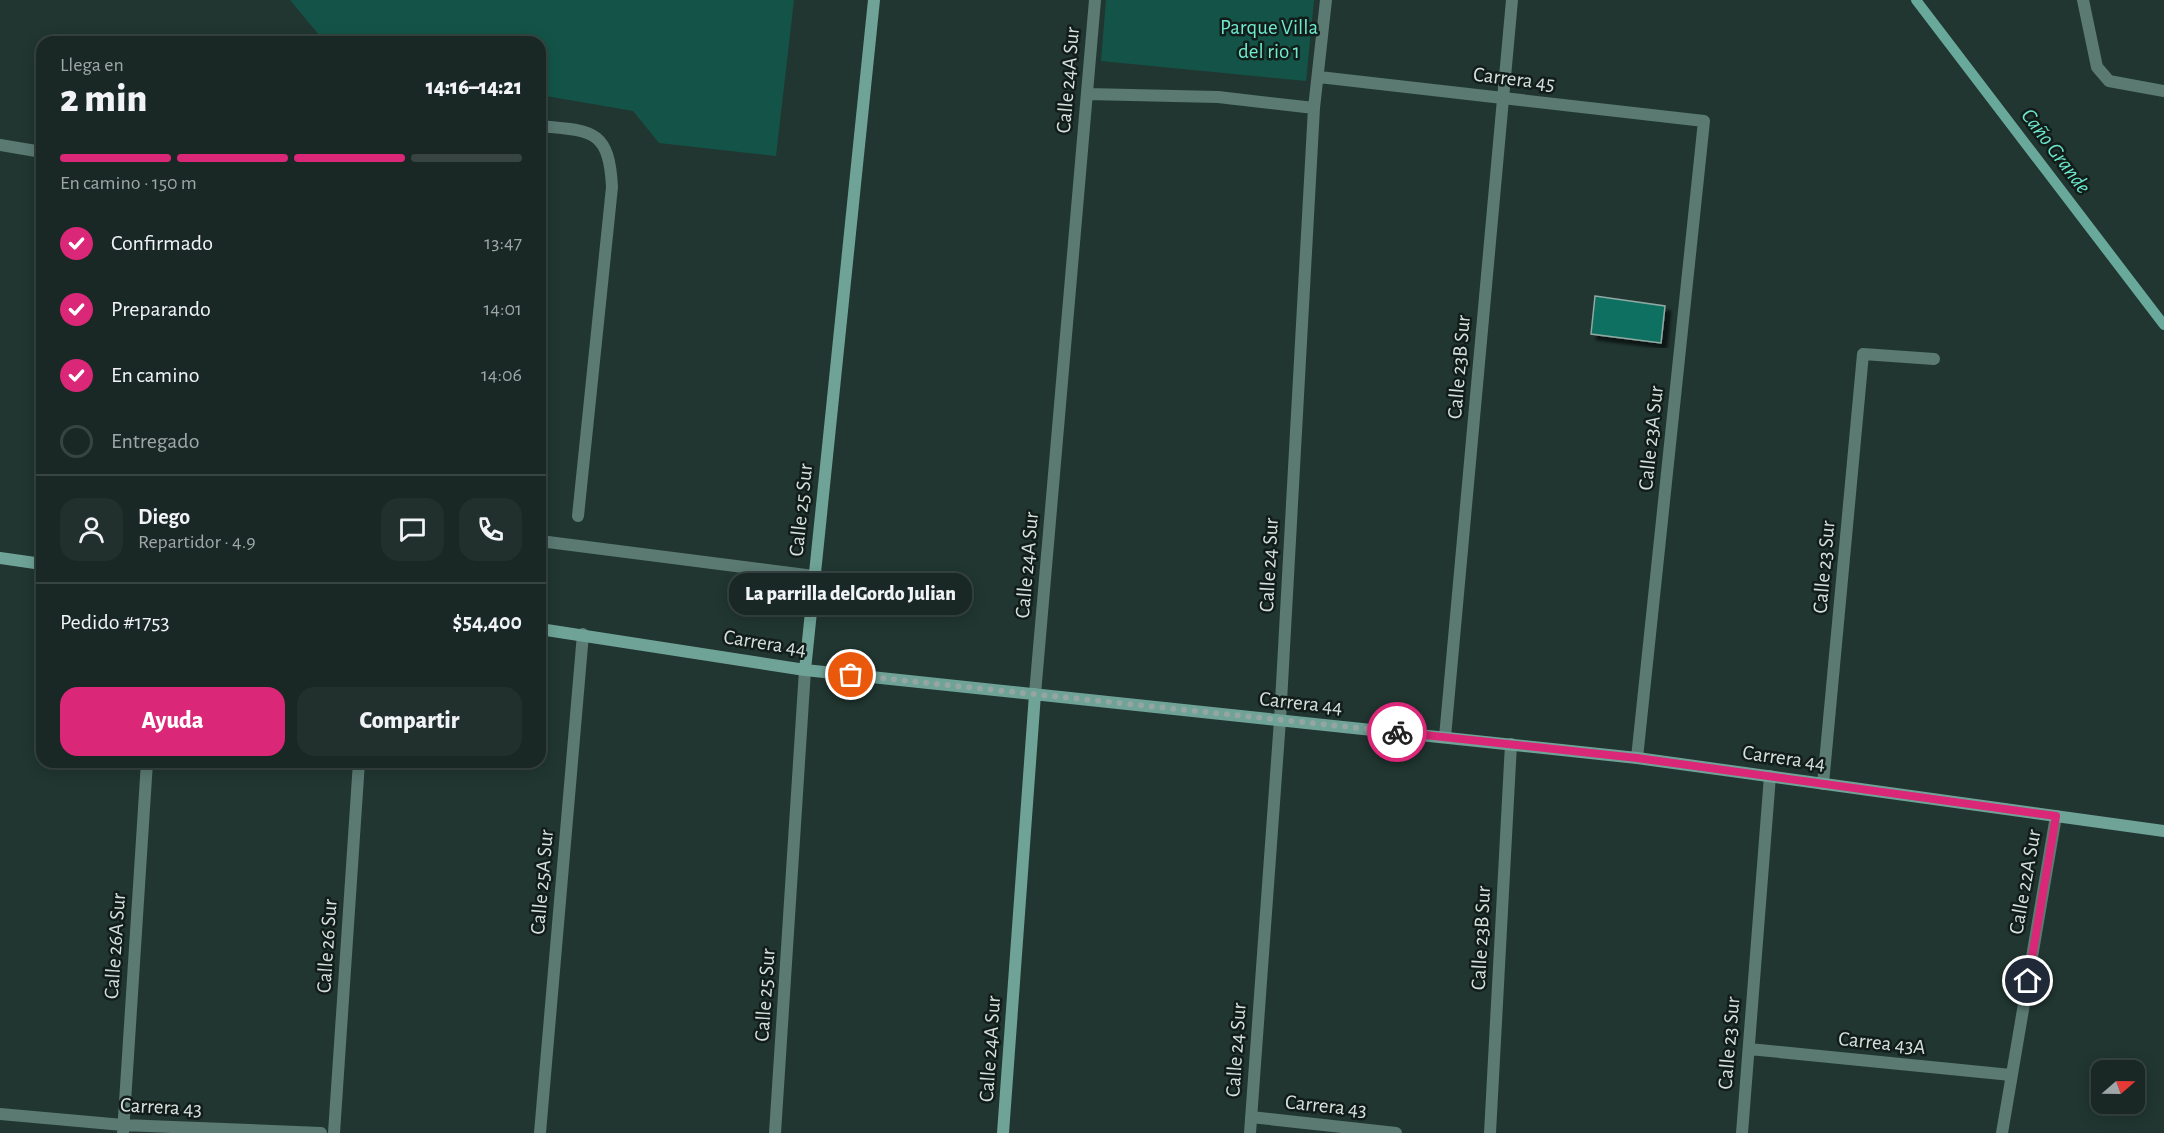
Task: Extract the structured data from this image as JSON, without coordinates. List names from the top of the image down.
{
  "streets": {
    "street": [
      "Carrera 45",
      "Calle 24A Sur",
      "Calle 23B Sur",
      "Calle 23A Sur",
      "Calle 25 Sur",
      "Calle 24 Sur",
      "Calle 23 Sur",
      "Carrera 44",
      "Calle 25A Sur",
      "Calle 22A Sur",
      "Calle 26A Sur",
      "Calle 26 Sur",
      "Carrea 43A",
      "Carrera 43"
    ]
  },
  "crossings": [
    ["Carrera 45", "Calle 23B Sur"],
    ["Carrera 45", "Calle 23A Sur"],
    ["Carrera 45", "Calle 24 Sur"],
    ["Calle 24A Sur", "Carrera 44"],
    ["Calle 23B Sur", "Carrera 44"],
    ["Calle 23A Sur", "Carrera 44"],
    ["Calle 25 Sur", "Carrera 44"],
    ["Calle 24 Sur", "Carrera 44"],
    ["Calle 24 Sur", "Carrera 43"],
    ["Calle 23 Sur", "Carrera 44"],
    ["Calle 23 Sur", "Carrea 43A"],
    ["Carrera 44", "Calle 25A Sur"],
    ["Carrera 44", "Calle 22A Sur"],
    ["Calle 22A Sur", "Carrea 43A"],
    ["Calle 26A Sur", "Carrera 43"]
  ],
  "water": ["Caño Grande"],
  "parks": ["Parque Villa del rio 1"],
  "places": ["La parrilla delGordo Julian"],
  "north": "right",
  "page": {
    "heading": ["2 min", "Llega en", "14:16–14:21"],
    "panel": [
      "Diego",
      "Repartidor · 4.9",
      "Pedido #1753",
      "$54,400"
    ],
    "bar": "En camino · 150 m",
    "list": [
      ["Confirmado", "13:47"],
      ["Preparando", "14:01"],
      ["En camino", "14:06"],
      "Entregado"
    ],
    "bubble": "La parrilla delGordo Julian",
    "buttons": ["Ayuda", "Compartir"]
  }
}
